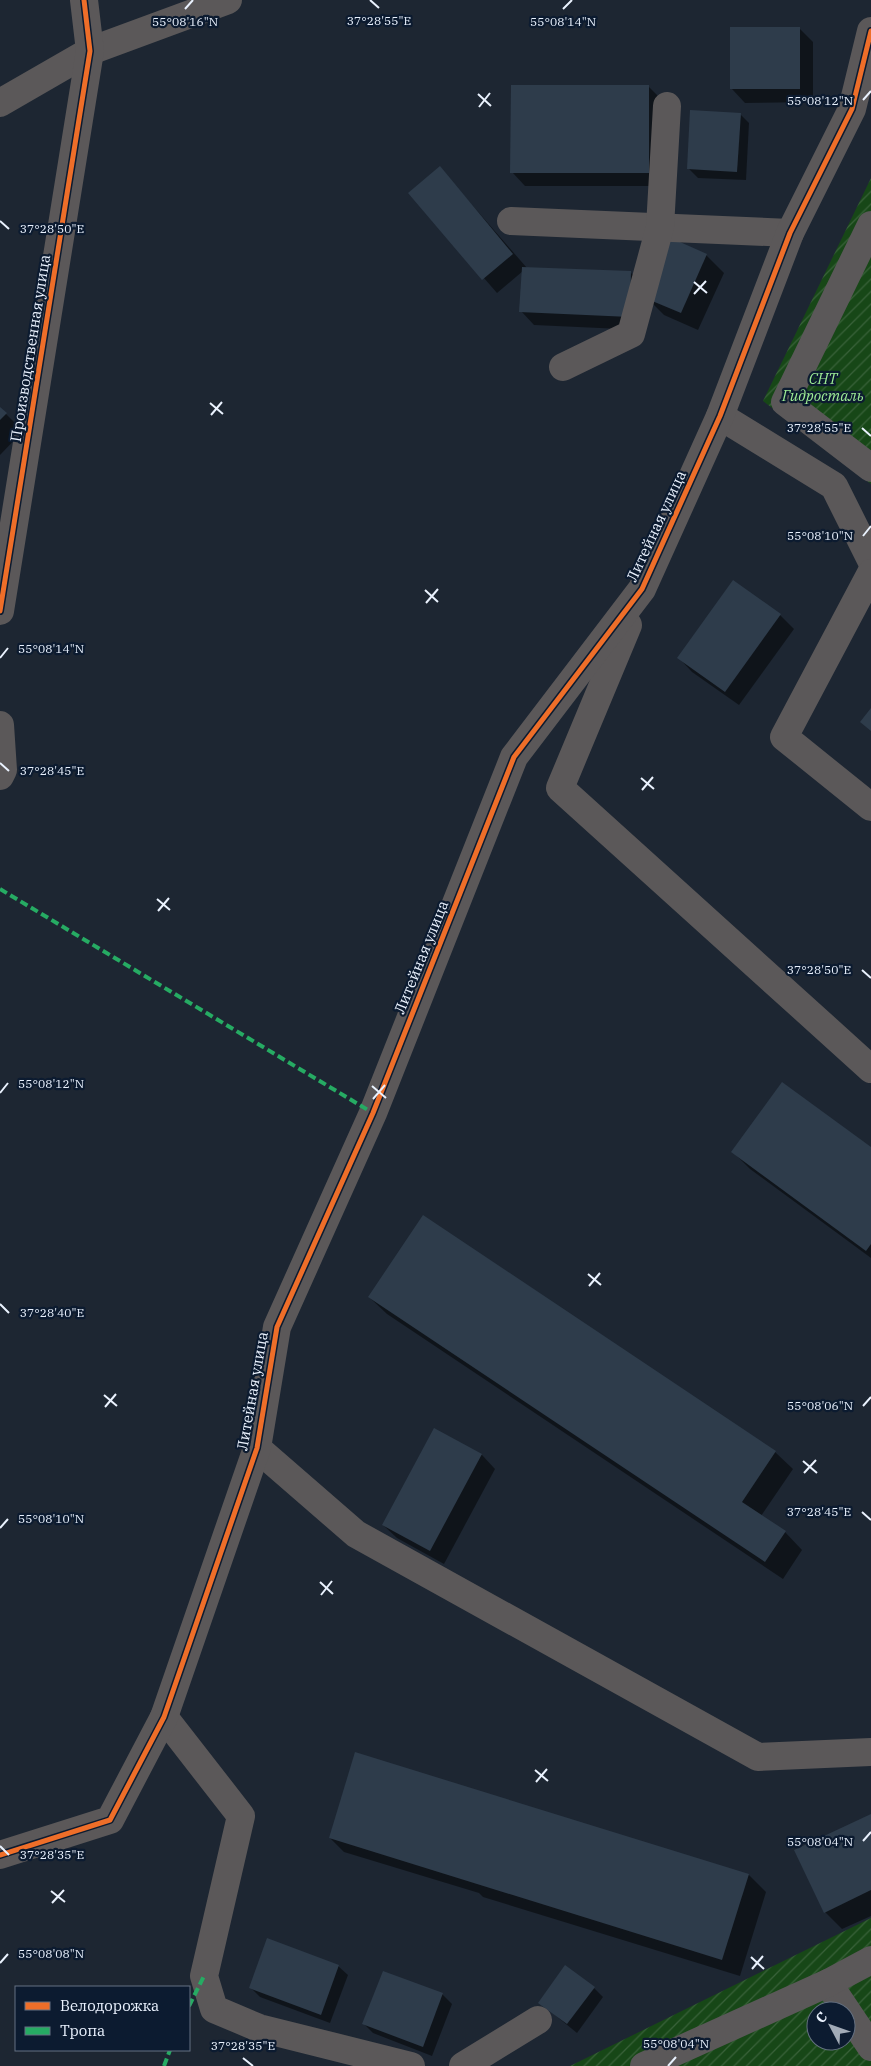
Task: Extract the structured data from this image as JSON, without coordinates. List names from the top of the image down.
{
  "streets": {
    "street": ["Производственная улица", "Литейная улица"]
  },
  "parks": ["СНТ Гидросталь"],
  "legend": ["Велодорожка", "Тропа"],
  "north": "top left",
  "coordinates": [
    "37°28'55\"E",
    "55°08'16\"N",
    "55°08'14\"N",
    "55°08'12\"N",
    "37°28'50\"E",
    "55°08'10\"N",
    "37°28'45\"E",
    "37°28'40\"E",
    "55°08'06\"N",
    "55°08'04\"N",
    "37°28'35\"E",
    "55°08'08\"N"
  ]
}
